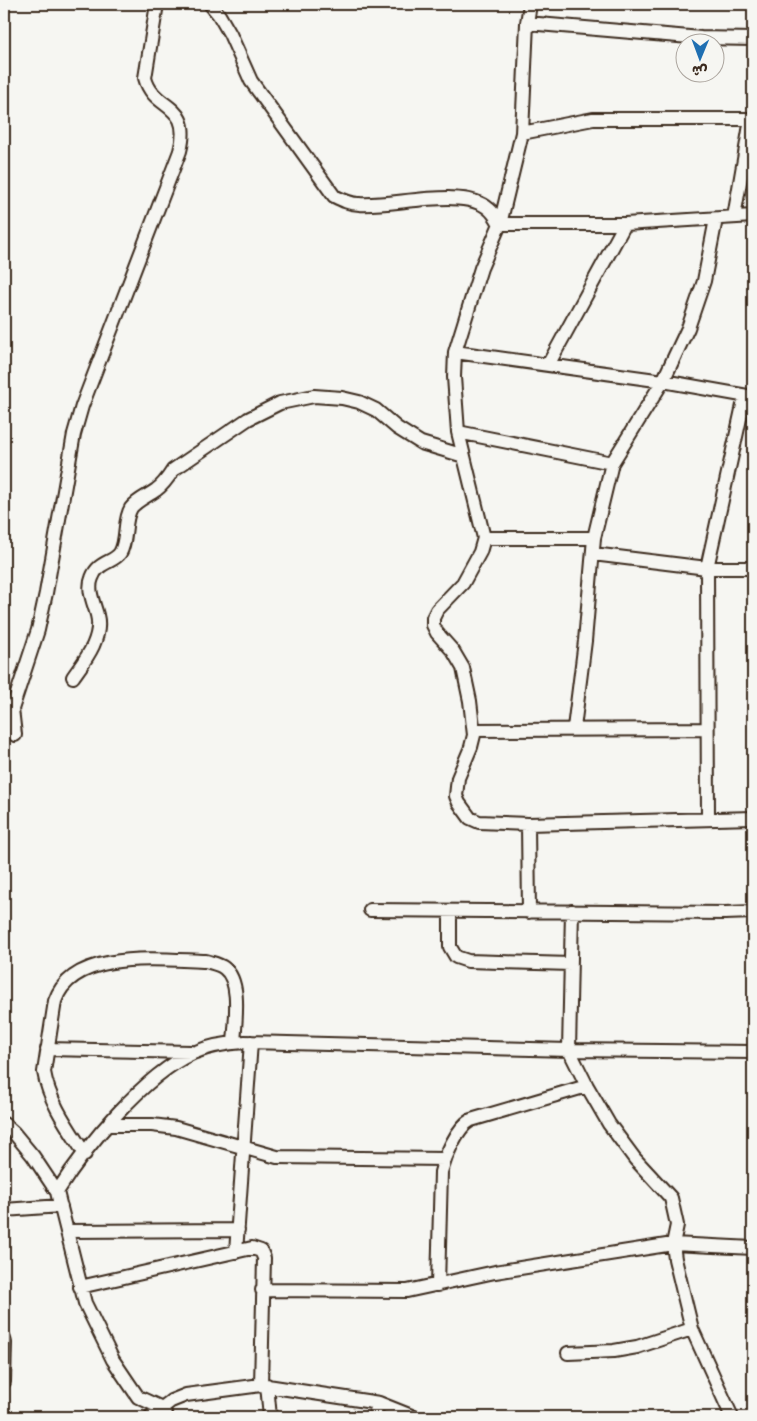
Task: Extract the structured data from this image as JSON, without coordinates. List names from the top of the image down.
{
  "north": "bottom"
}
